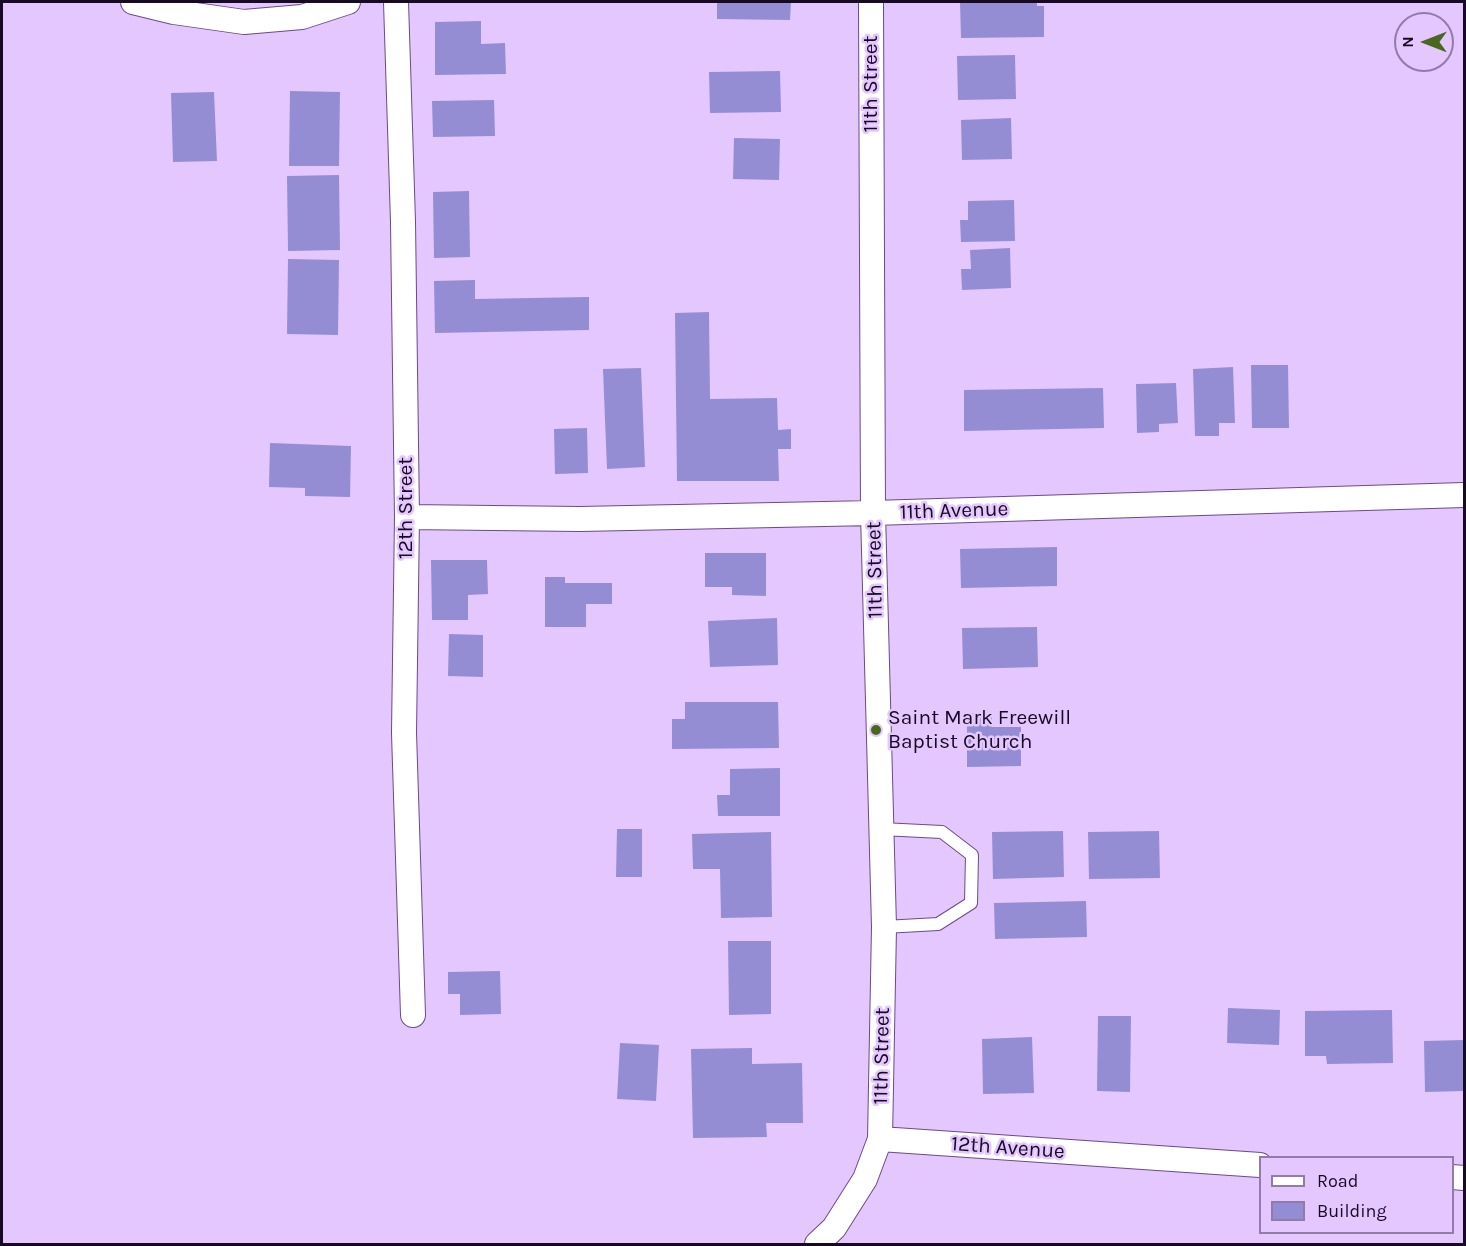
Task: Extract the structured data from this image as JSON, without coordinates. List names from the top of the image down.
{
  "streets": {
    "street": [
      "11th Street",
      "12th Street",
      "11th Avenue",
      "12th Avenue"
    ]
  },
  "crossings": [
    ["11th Street", "11th Avenue"],
    ["11th Street", "12th Avenue"],
    ["12th Street", "11th Avenue"]
  ],
  "places": ["Saint Mark Freewill Baptist Church"],
  "legend": ["Road", "Building"],
  "north": "left"
}
